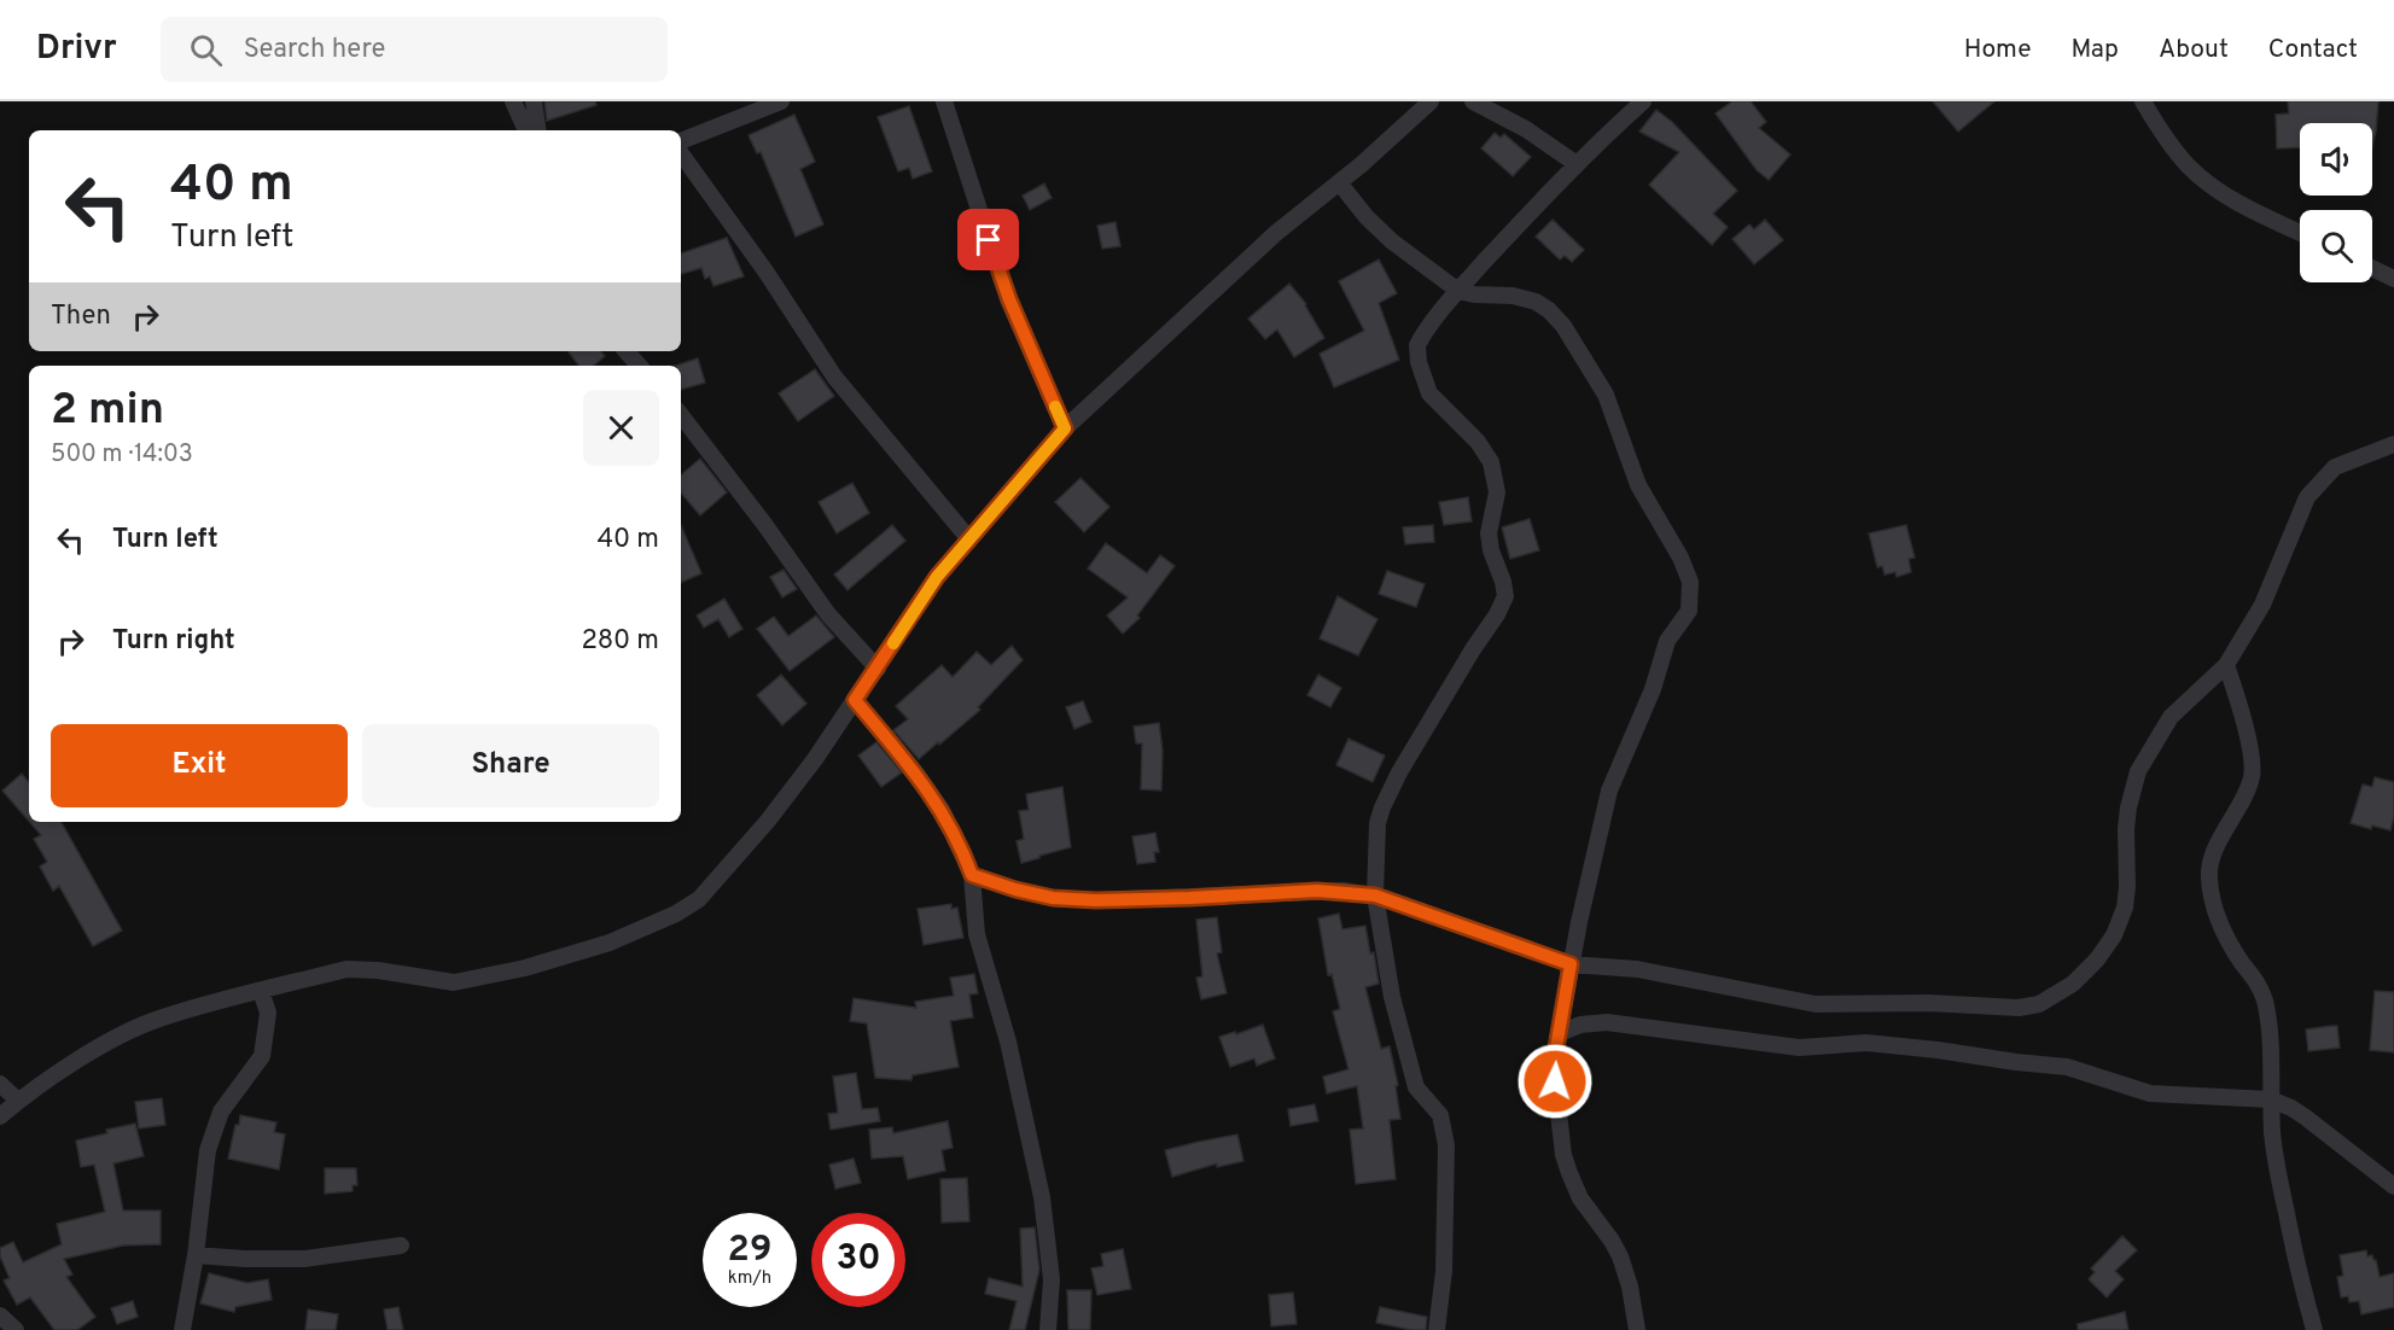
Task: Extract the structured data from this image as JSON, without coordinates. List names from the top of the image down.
{
  "page": {
    "header": "Drivr",
    "search": "Search here",
    "nav": [
      "Home",
      "Map",
      "About",
      "Contact"
    ],
    "turn": ["40 m", "Turn left"],
    "then": "Then",
    "heading": ["2 min", "500 m · 14:03"],
    "list": [
      {
        "name": "Turn left",
        "value": "40 m"
      },
      {
        "name": "Turn right",
        "value": "280 m"
      }
    ],
    "buttons": ["Exit", "Share"],
    "speed": "29 km/h",
    "limit": "30"
  }
}
